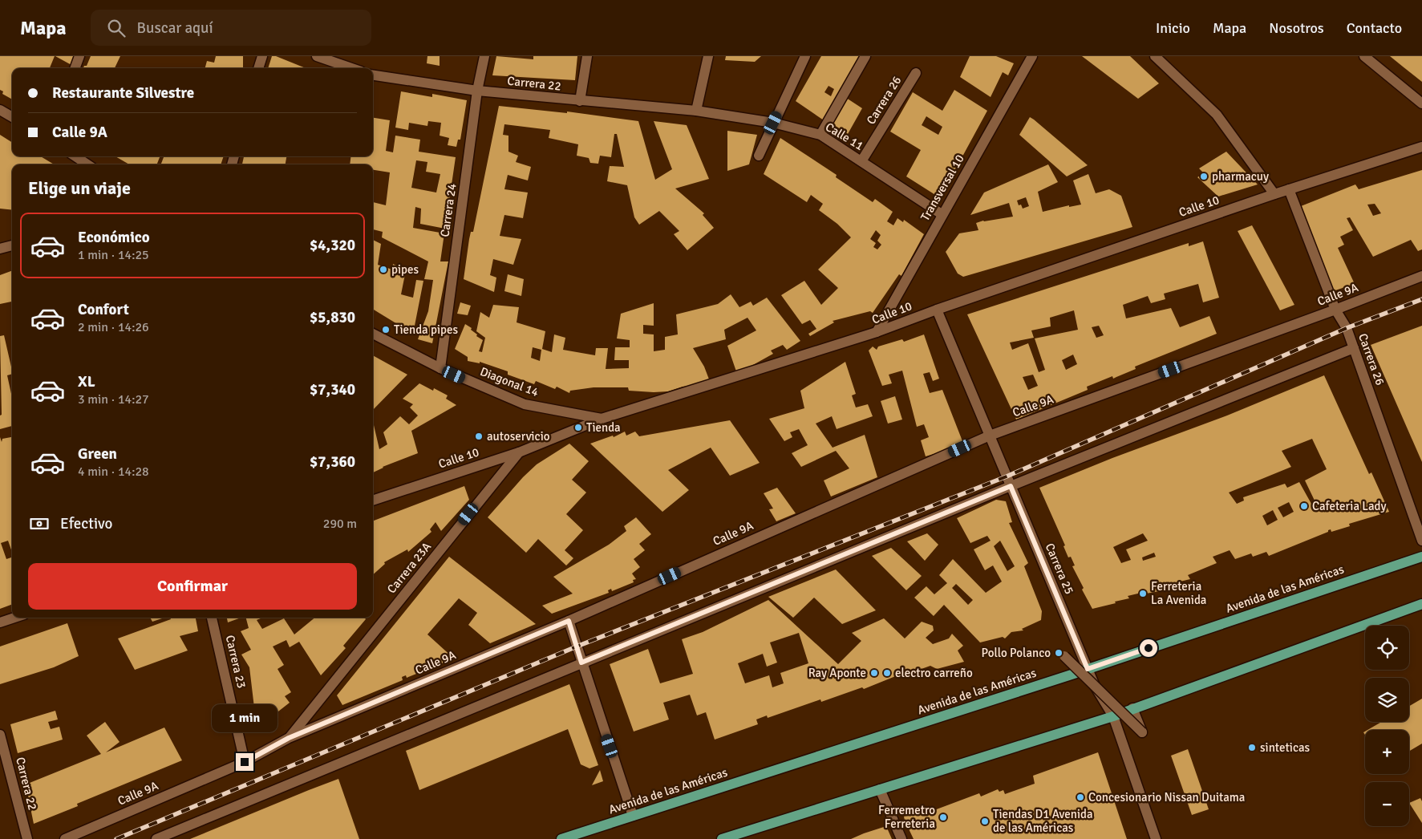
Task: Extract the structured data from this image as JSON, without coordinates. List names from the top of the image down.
{
  "streets": {
    "main road": ["Avenida de las Américas"],
    "street": [
      "Carrera 22",
      "Carrera 26",
      "Calle 11",
      "Transversal 10",
      "Calle 10",
      "Carrera 24",
      "Calle 9A",
      "Diagonal 14",
      "Carrera 23A",
      "Carrera 25",
      "Carrera 23"
    ]
  },
  "crossings": [
    ["Carrera 22", "Calle 11"],
    ["Carrera 22", "Carrera 24"],
    ["Carrera 26", "Calle 11"],
    ["Carrera 26", "Calle 10"],
    ["Carrera 26", "Calle 9A"],
    ["Calle 11", "Transversal 10"],
    ["Transversal 10", "Calle 10"],
    ["Calle 10", "Diagonal 14"],
    ["Calle 10", "Carrera 23A"],
    ["Calle 10", "Carrera 25"],
    ["Carrera 24", "Diagonal 14"],
    ["Calle 9A", "Carrera 23A"],
    ["Calle 9A", "Carrera 25"],
    ["Calle 9A", "Carrera 23"],
    ["Carrera 25", "Avenida de las Américas"]
  ],
  "places": [
    "pharmacuy",
    "pipes",
    "Tienda pipes",
    "Tienda",
    "autoservicio",
    "Cafeteria Lady",
    "Ferreteria La Avenida",
    "Pollo Polanco",
    "Ray Aponte",
    "electro carreño",
    "sinteticas",
    "Concesionario Nissan Duitama",
    "Ferremetro Ferreteria",
    "Tiendas D1 Avenida de las Américas"
  ],
  "page": {
    "header": "Mapa",
    "search": "Buscar aquí",
    "nav": [
      "Inicio",
      "Mapa",
      "Nosotros",
      "Contacto"
    ],
    "banner": ["Restaurante Silvestre", "Calle 9A"],
    "heading": "Elige un viaje",
    "list": [
      {
        "name": "Económico",
        "note": "1 min · 14:25",
        "value": "$4,320"
      },
      {
        "name": "Confort",
        "note": "2 min · 14:26",
        "value": "$5,830"
      },
      {
        "name": "XL",
        "note": "3 min · 14:27",
        "value": "$7,340"
      },
      {
        "name": "Green",
        "note": "4 min · 14:28",
        "value": "$7,360"
      }
    ],
    "pay": ["Efectivo", "290 m"],
    "buttons": "Confirmar",
    "map_buttons": ["+", "−"],
    "bubble": "1 min"
  }
}
